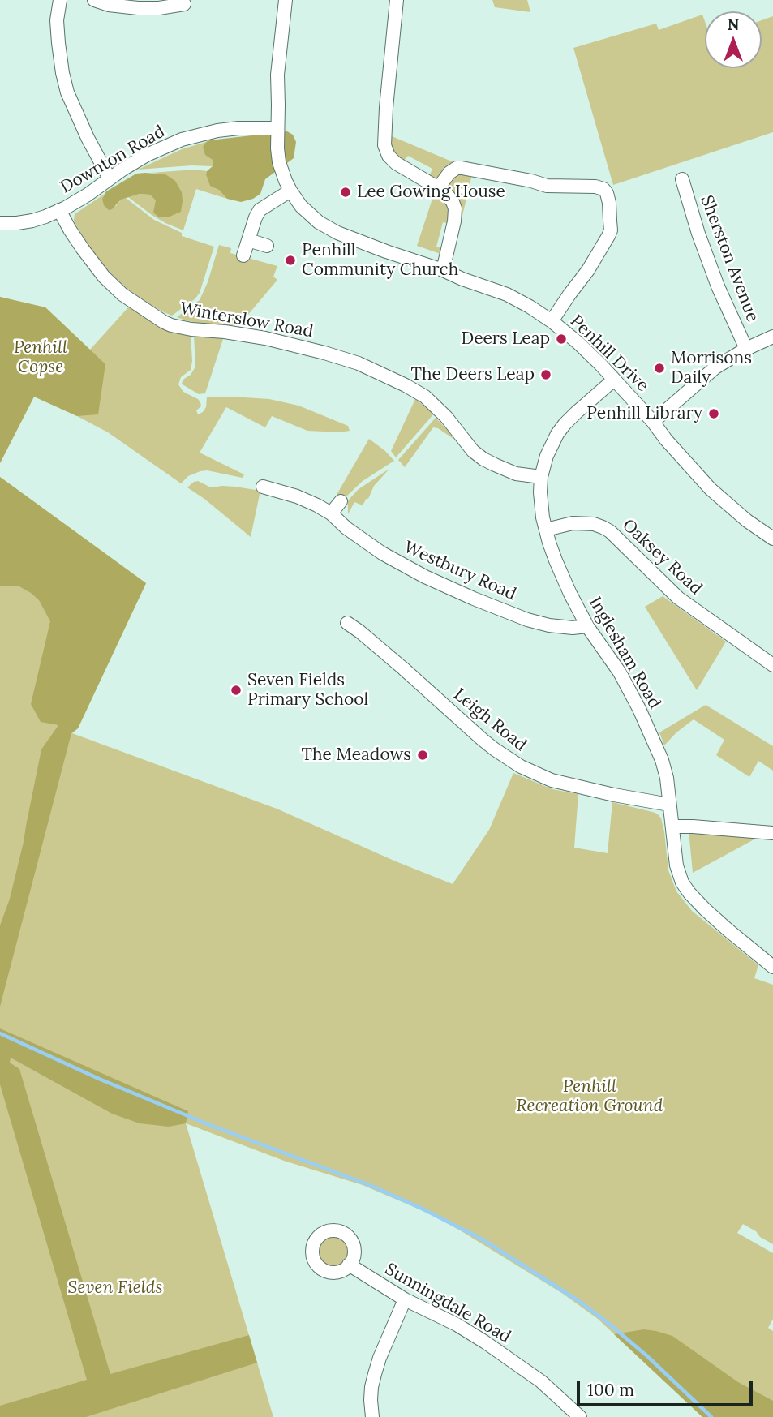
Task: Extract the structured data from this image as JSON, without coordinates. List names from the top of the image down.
{
  "streets": {
    "street": [
      "Downton Road",
      "Sherston Avenue",
      "Winterslow Road",
      "Penhill Drive",
      "Oaksey Road",
      "Westbury Road",
      "Inglesham Road",
      "Leigh Road",
      "Sunningdale Road"
    ]
  },
  "crossings": [
    ["Downton Road", "Winterslow Road"],
    ["Downton Road", "Penhill Drive"],
    ["Winterslow Road", "Inglesham Road"],
    ["Penhill Drive", "Inglesham Road"],
    ["Oaksey Road", "Inglesham Road"],
    ["Westbury Road", "Inglesham Road"],
    ["Inglesham Road", "Leigh Road"]
  ],
  "parks": ["Penhill Copse", "Penhill Recreation Ground", "Seven Fields"],
  "places": [
    "Lee Gowing House",
    "Penhill Community Church",
    "Deers Leap",
    "Morrisons Daily",
    "The Deers Leap",
    "Penhill Library",
    "Seven Fields Primary School",
    "The Meadows"
  ],
  "scale_bar": "100 m",
  "north": "top"
}
